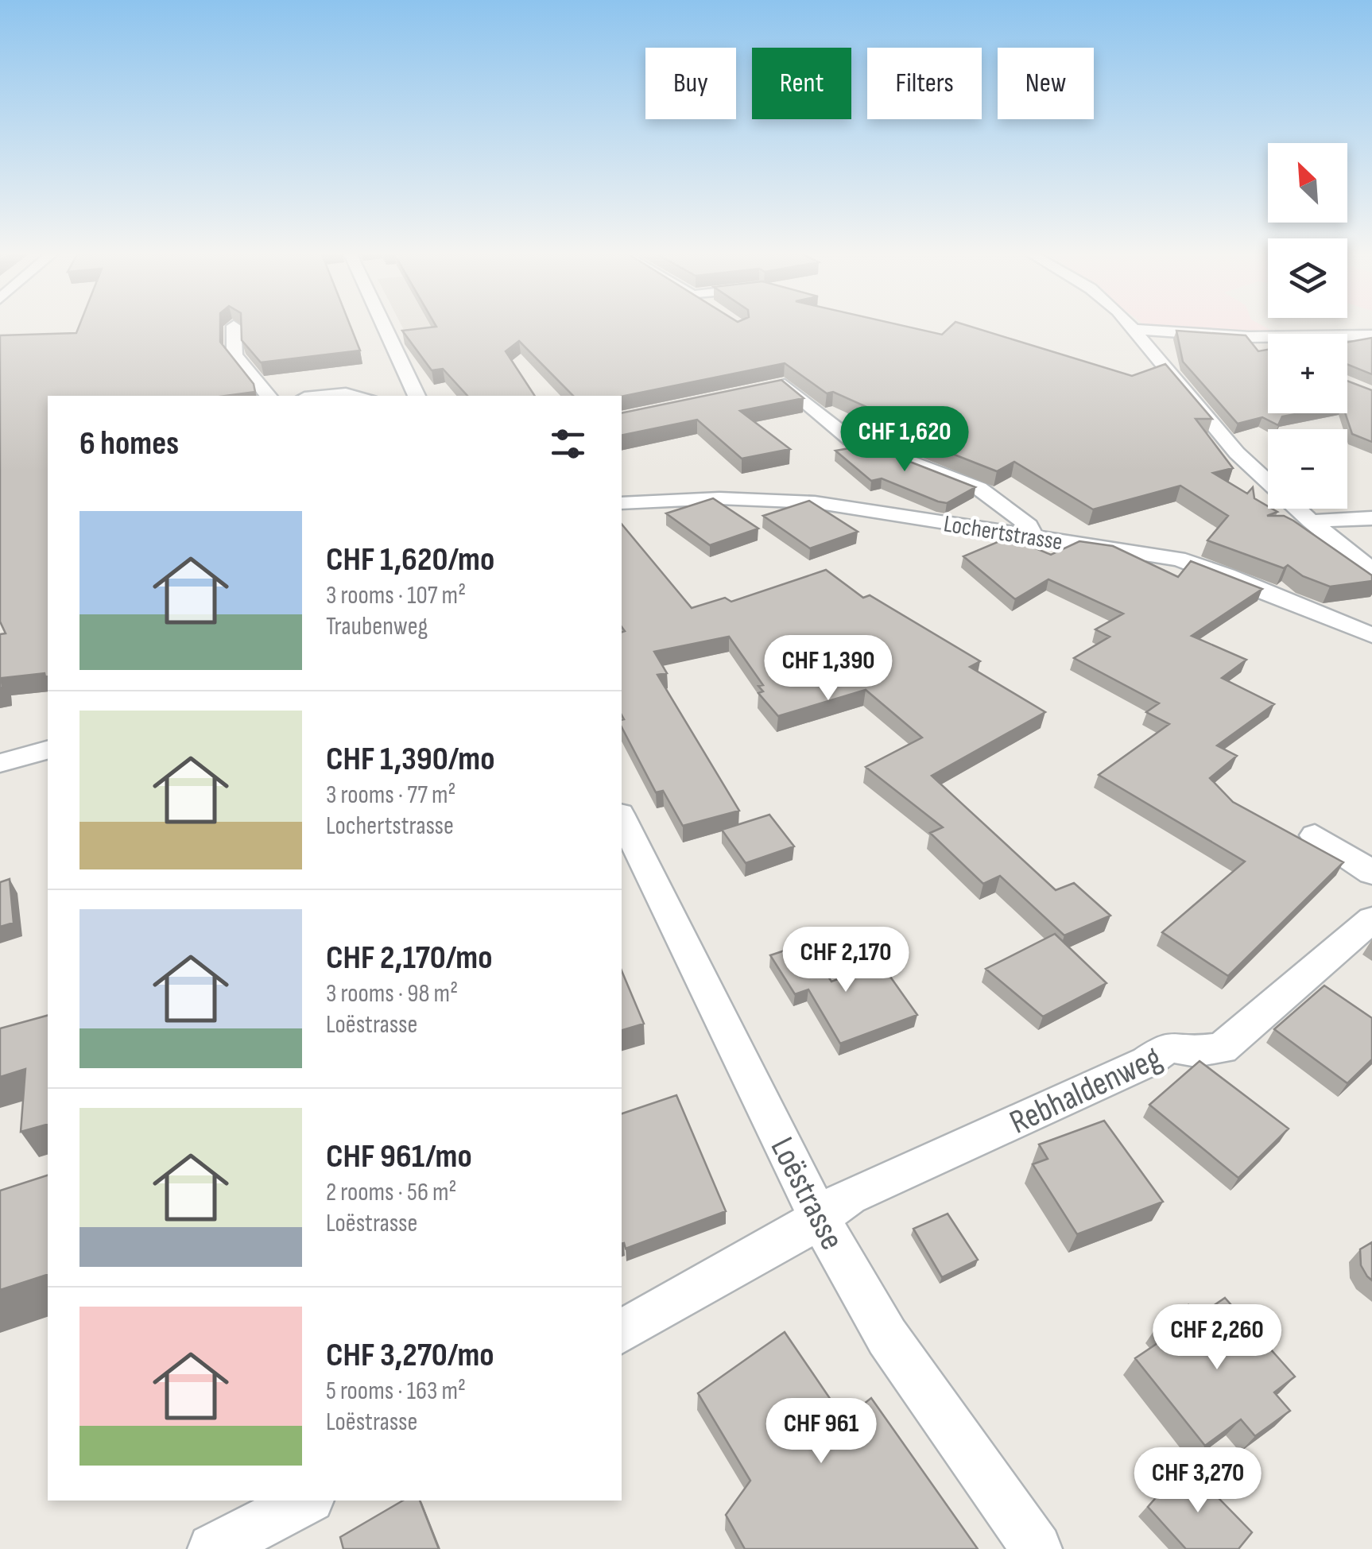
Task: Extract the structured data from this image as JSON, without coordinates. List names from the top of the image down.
{
  "streets": {
    "street": ["Lochertstrasse", "Rebhaldenweg", "Loëstrasse"]
  },
  "crossings": [
    ["Rebhaldenweg", "Loëstrasse"]
  ],
  "north": "top left",
  "page": {
    "chip": [
      "Buy",
      "Rent",
      "Filters",
      "New"
    ],
    "map_buttons": ["+", "−"],
    "heading": "6 homes",
    "price": [
      "CHF 1,620",
      "CHF 1,390",
      "CHF 2,170",
      "CHF 2,260",
      "CHF 961",
      "CHF 3,270"
    ],
    "list": [
      {
        "name": "CHF 1,620/mo",
        "note": "3 rooms · 107 m² · Traubenweg"
      },
      {
        "name": "CHF 1,390/mo",
        "note": "3 rooms · 77 m² · Lochertstrasse"
      },
      {
        "name": "CHF 2,170/mo",
        "note": "3 rooms · 98 m² · Loëstrasse"
      },
      {
        "name": "CHF 961/mo",
        "note": "2 rooms · 56 m² · Loëstrasse"
      },
      {
        "name": "CHF 3,270/mo",
        "note": "5 rooms · 163 m² · Loëstrasse"
      }
    ]
  }
}
